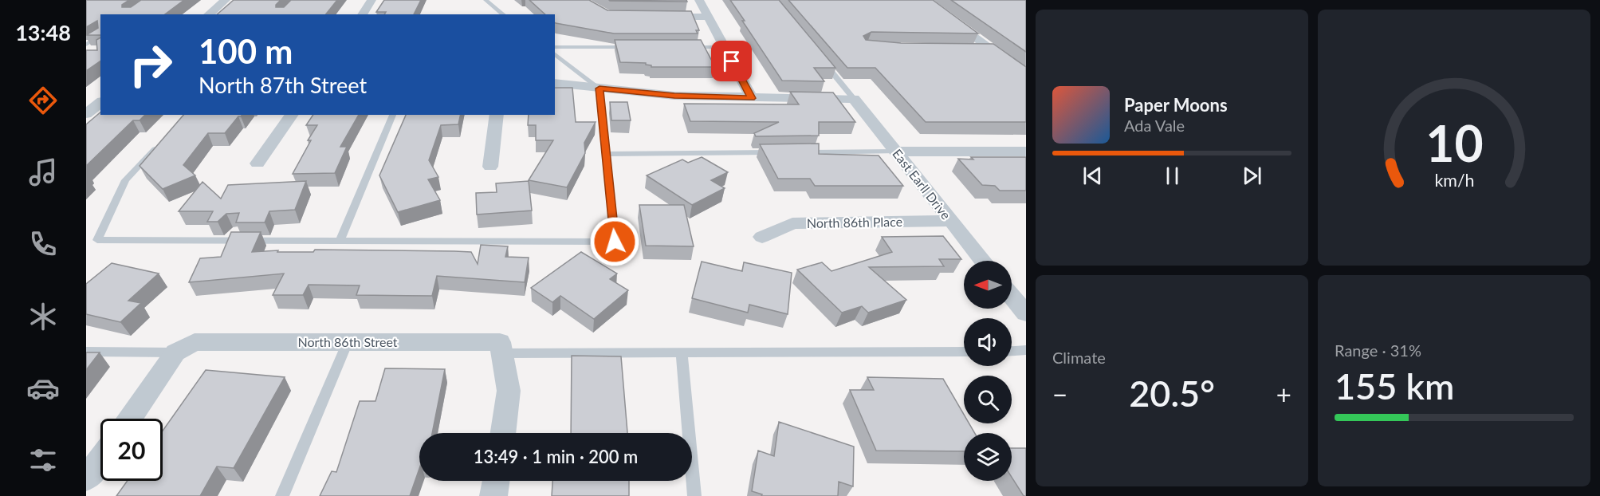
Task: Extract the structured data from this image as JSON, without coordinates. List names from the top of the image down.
{
  "streets": {
    "street": ["East Earll Drive", "North 86th Place", "North 86th Street"]
  },
  "crossings": [
    ["East Earll Drive", "North 86th Place"]
  ],
  "north": "left",
  "page": {
    "tabs": "13:48",
    "turn": ["100 m", "North 87th Street"],
    "song": ["Paper Moons", "Ada Vale"],
    "tile": [
      "Climate",
      ["Range · 31%", "155 km"]
    ],
    "heat": ["−", "20.5°", "+"],
    "limit": "20",
    "trip": "13:49 · 1 min · 200 m",
    "gauge": ["10", "km/h"]
  }
}
